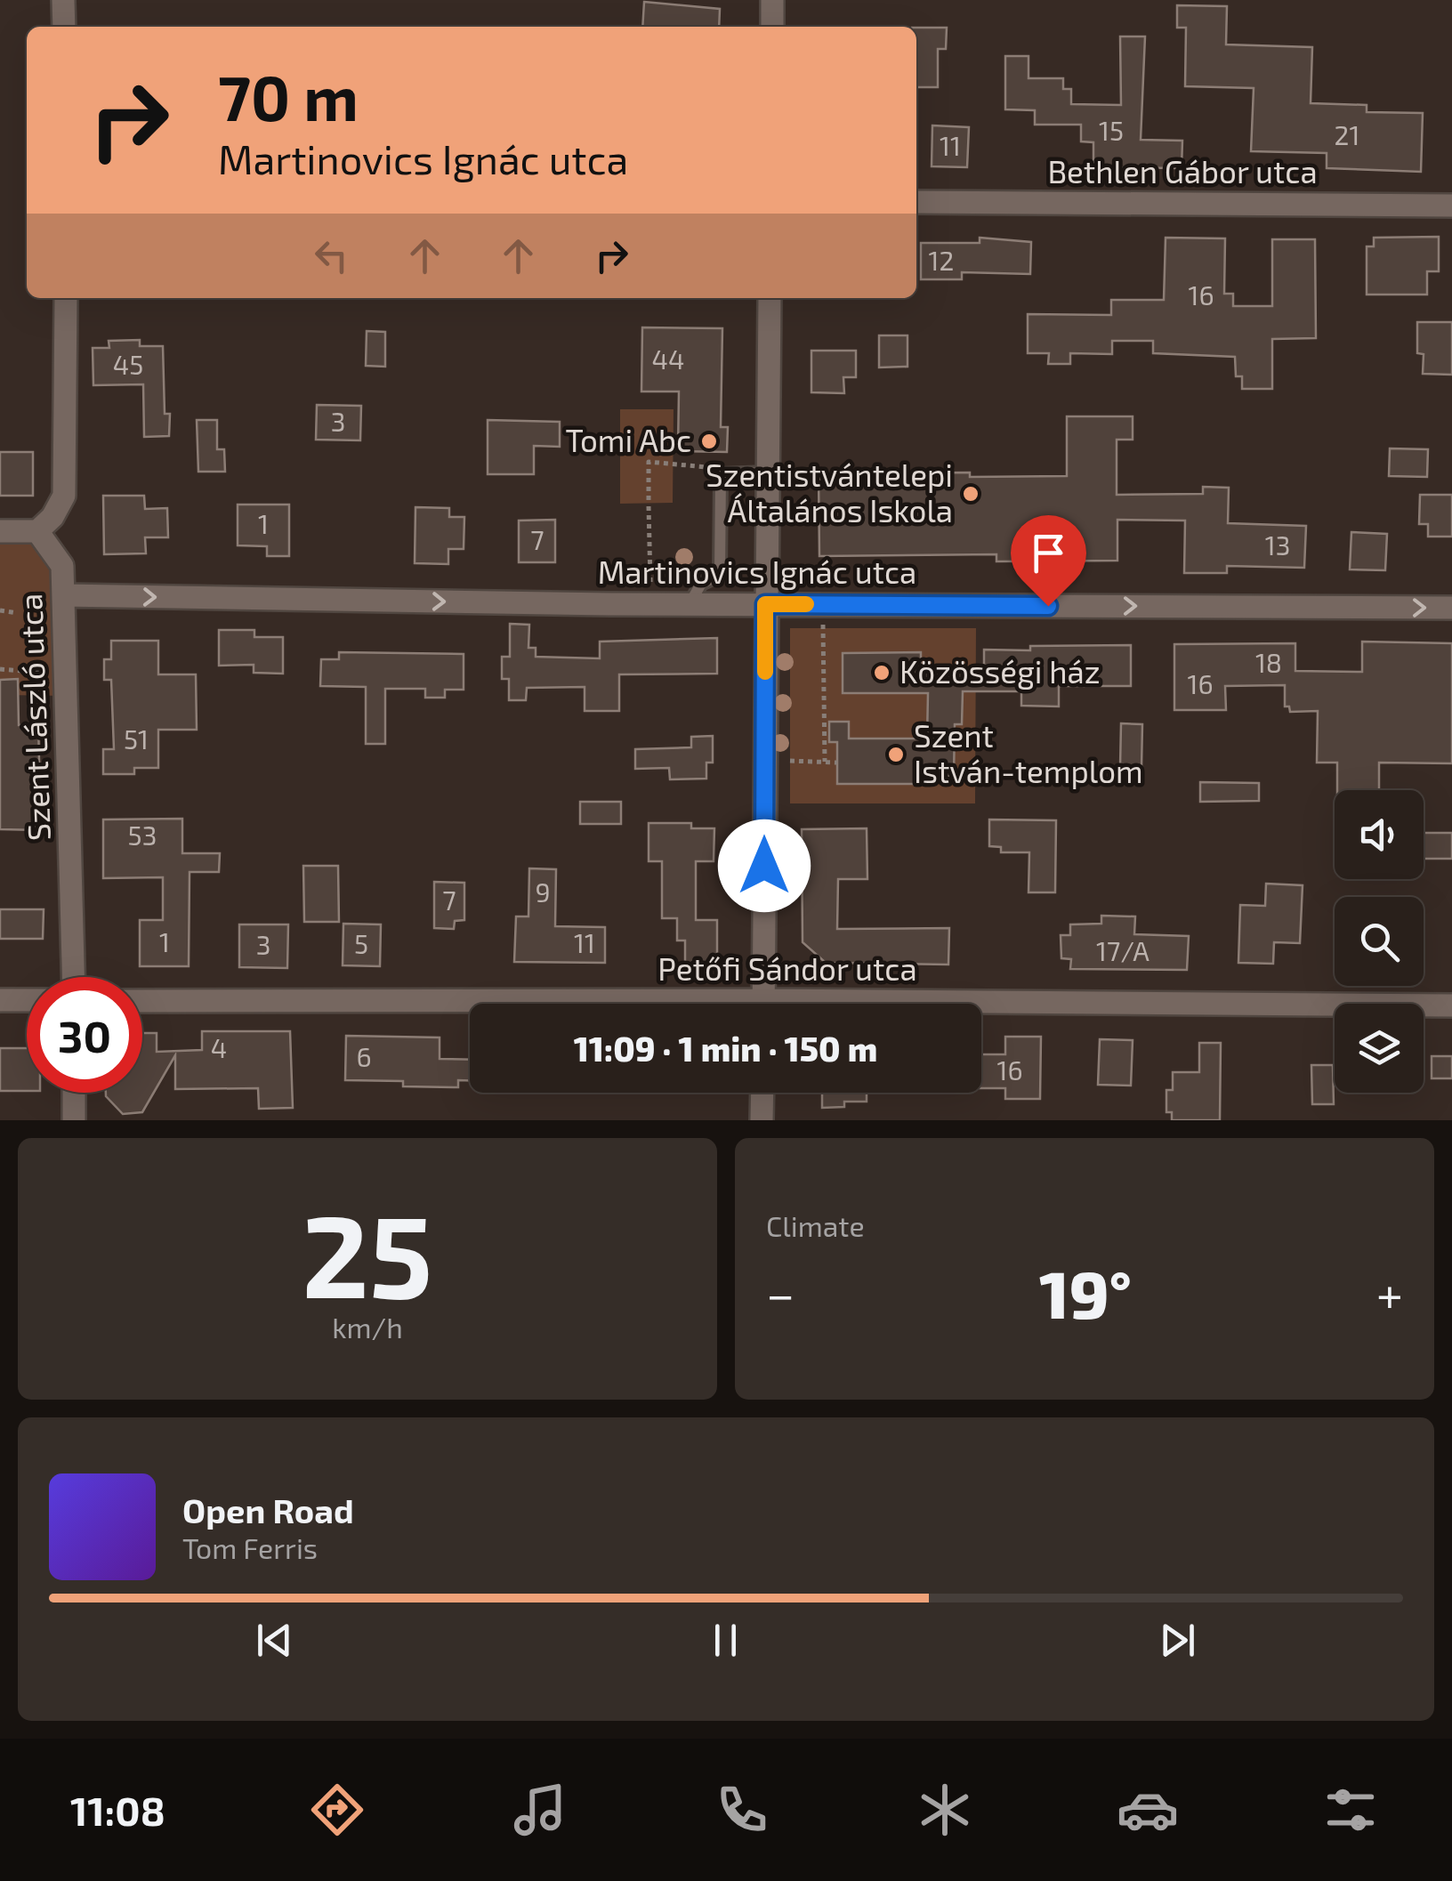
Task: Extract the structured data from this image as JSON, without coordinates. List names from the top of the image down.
{
  "streets": {
    "street": [
      "Bethlen Gábor utca",
      "Martinovics Ignác utca",
      "Szent László utca",
      "Petőfi Sándor utca"
    ]
  },
  "crossings": [
    ["Martinovics Ignác utca", "Szent László utca"]
  ],
  "one_way": ["Martinovics Ignác utca"],
  "places": [
    "Tomi Abc",
    "Szentistvántelepi Általános Iskola",
    "Közösségi ház",
    "Szent István-templom"
  ],
  "house_numbers": [
    "15",
    "21",
    "11",
    "12",
    "16",
    "44",
    "45",
    "3",
    "1",
    "7",
    "13",
    "18",
    "16",
    "51",
    "53",
    "9",
    "7",
    "1",
    "11",
    "5",
    "3",
    "17/A",
    "4",
    "6",
    "16"
  ],
  "page": {
    "turn": ["70 m", "Martinovics Ignác utca"],
    "limit": "30",
    "trip": "11:09 · 1 min · 150 m",
    "tile": [
      ["25", "km/h"],
      "Climate"
    ],
    "heat": ["−", "19°", "+"],
    "song": ["Open Road", "Tom Ferris"],
    "tabs": "11:08"
  }
}
